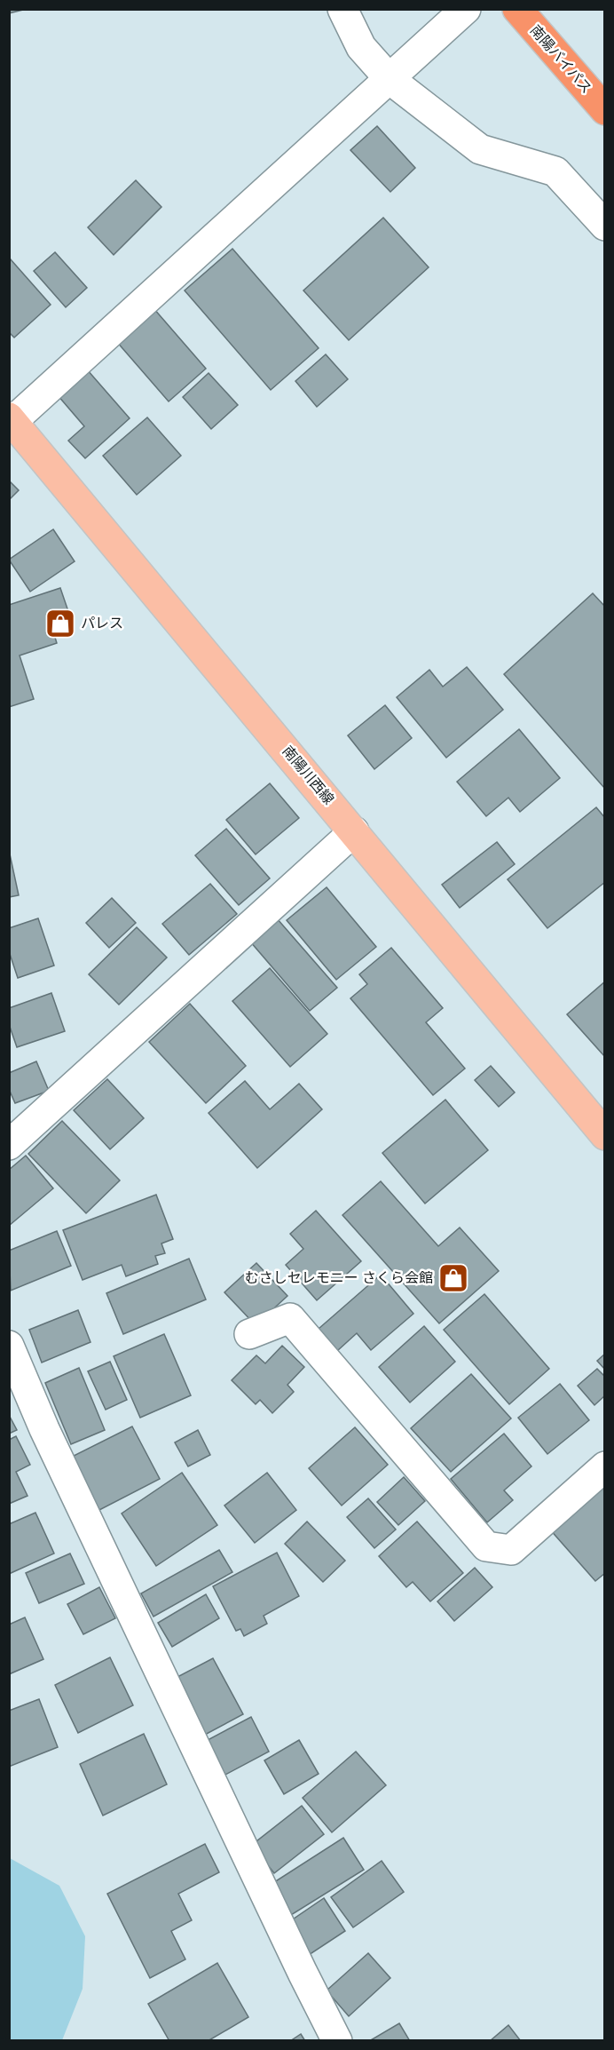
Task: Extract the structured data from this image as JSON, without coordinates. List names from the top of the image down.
{
  "streets": {
    "highway": ["南陽バイパス"],
    "main road": ["南陽川西線"]
  },
  "places": {
    "shop": ["パレス", "むさしセレモニー さくら会館"]
  }
}
